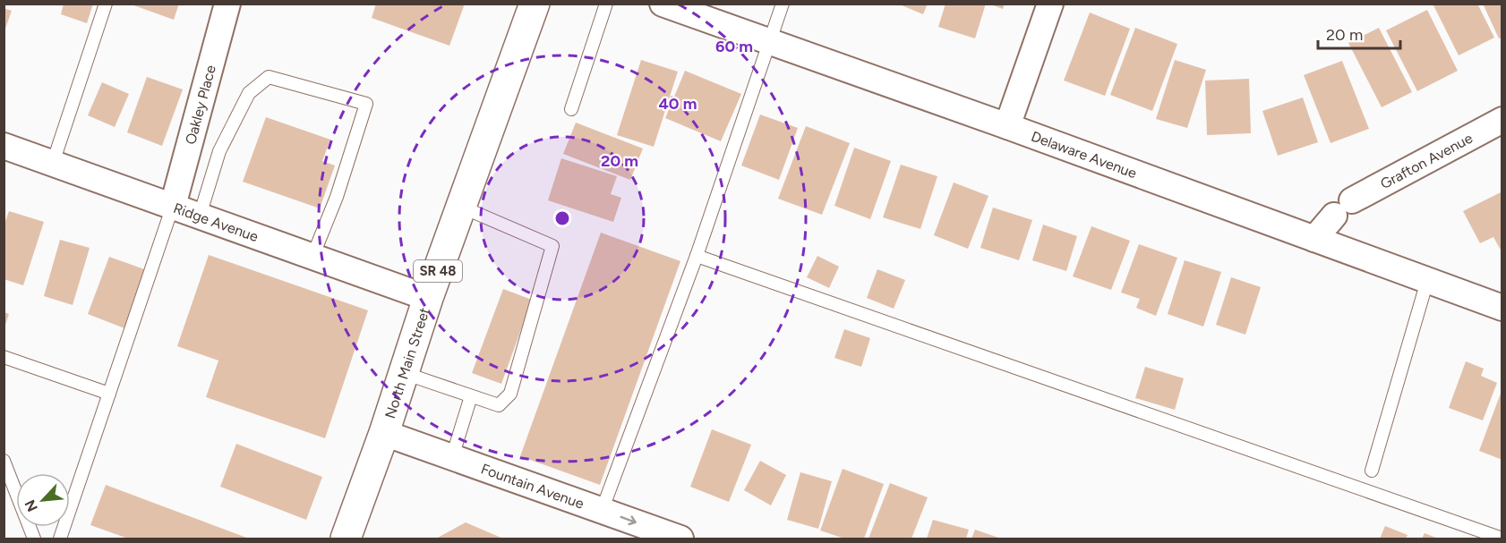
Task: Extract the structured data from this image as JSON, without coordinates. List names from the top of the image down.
{
  "streets": {
    "main road": ["SR 48", "North Main Street"],
    "street": [
      "Oakley Place",
      "Delaware Avenue",
      "Grafton Avenue",
      "Ridge Avenue",
      "Fountain Avenue"
    ]
  },
  "crossings": [
    ["Oakley Place", "Ridge Avenue"],
    ["Delaware Avenue", "Grafton Avenue"],
    ["Ridge Avenue", "North Main Street"],
    ["North Main Street", "Fountain Avenue"]
  ],
  "scale_bar": "20 m",
  "north": "bottom left",
  "rings": ["60 m", "40 m", "20 m"]
}
